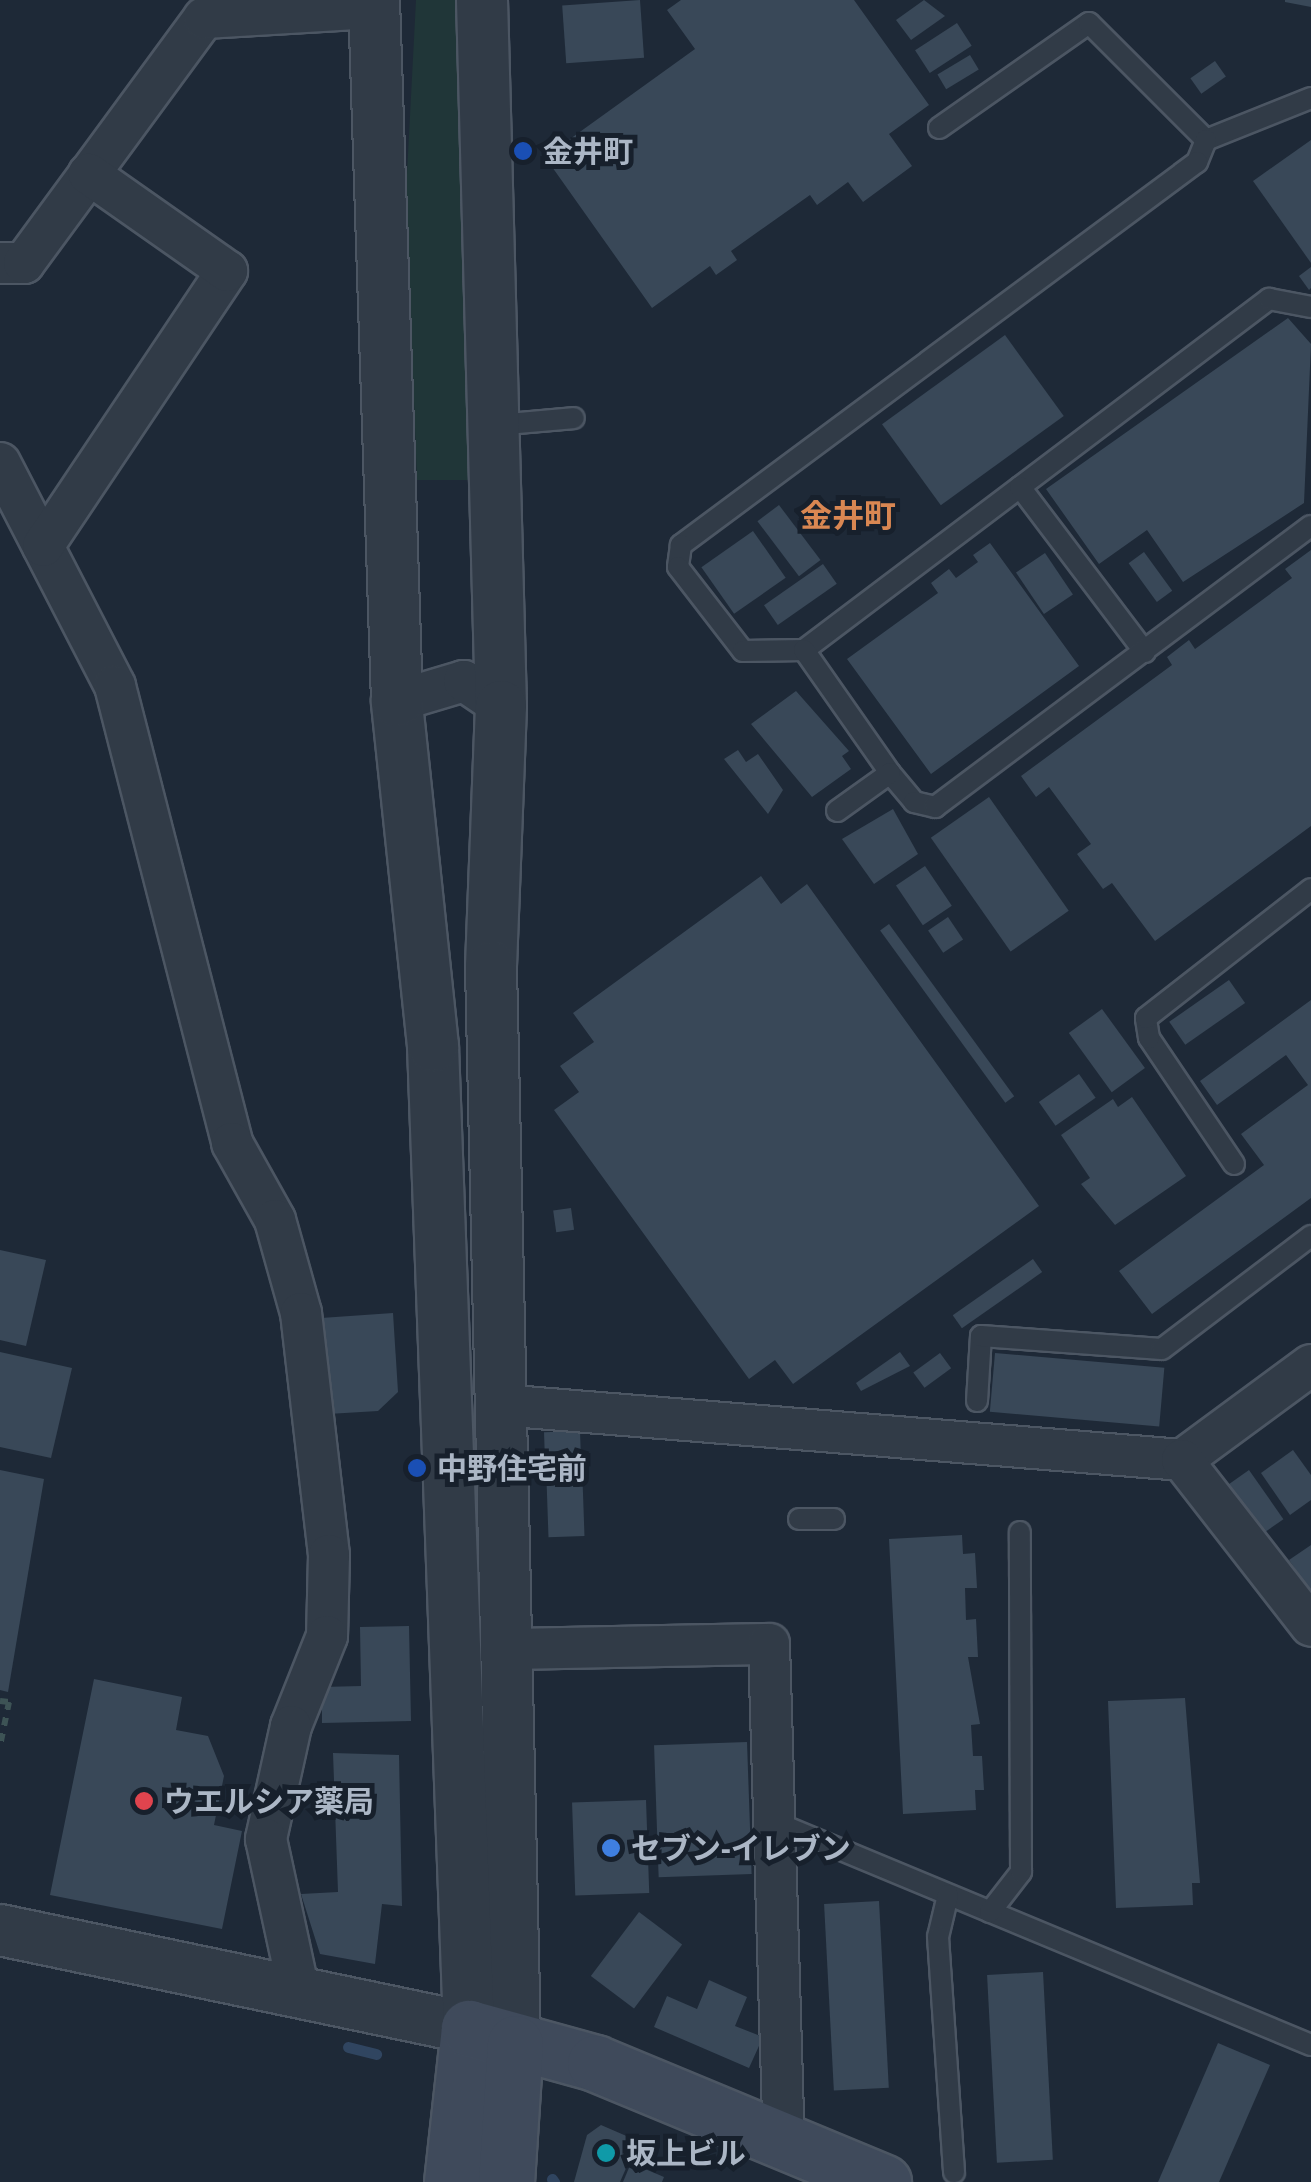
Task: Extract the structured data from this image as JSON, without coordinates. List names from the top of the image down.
{
  "districts": ["金井町"],
  "places": [
    "金井町",
    "中野住宅前",
    "ウエルシア薬局",
    "セブン-イレブン",
    "坂上ビル"
  ]
}
